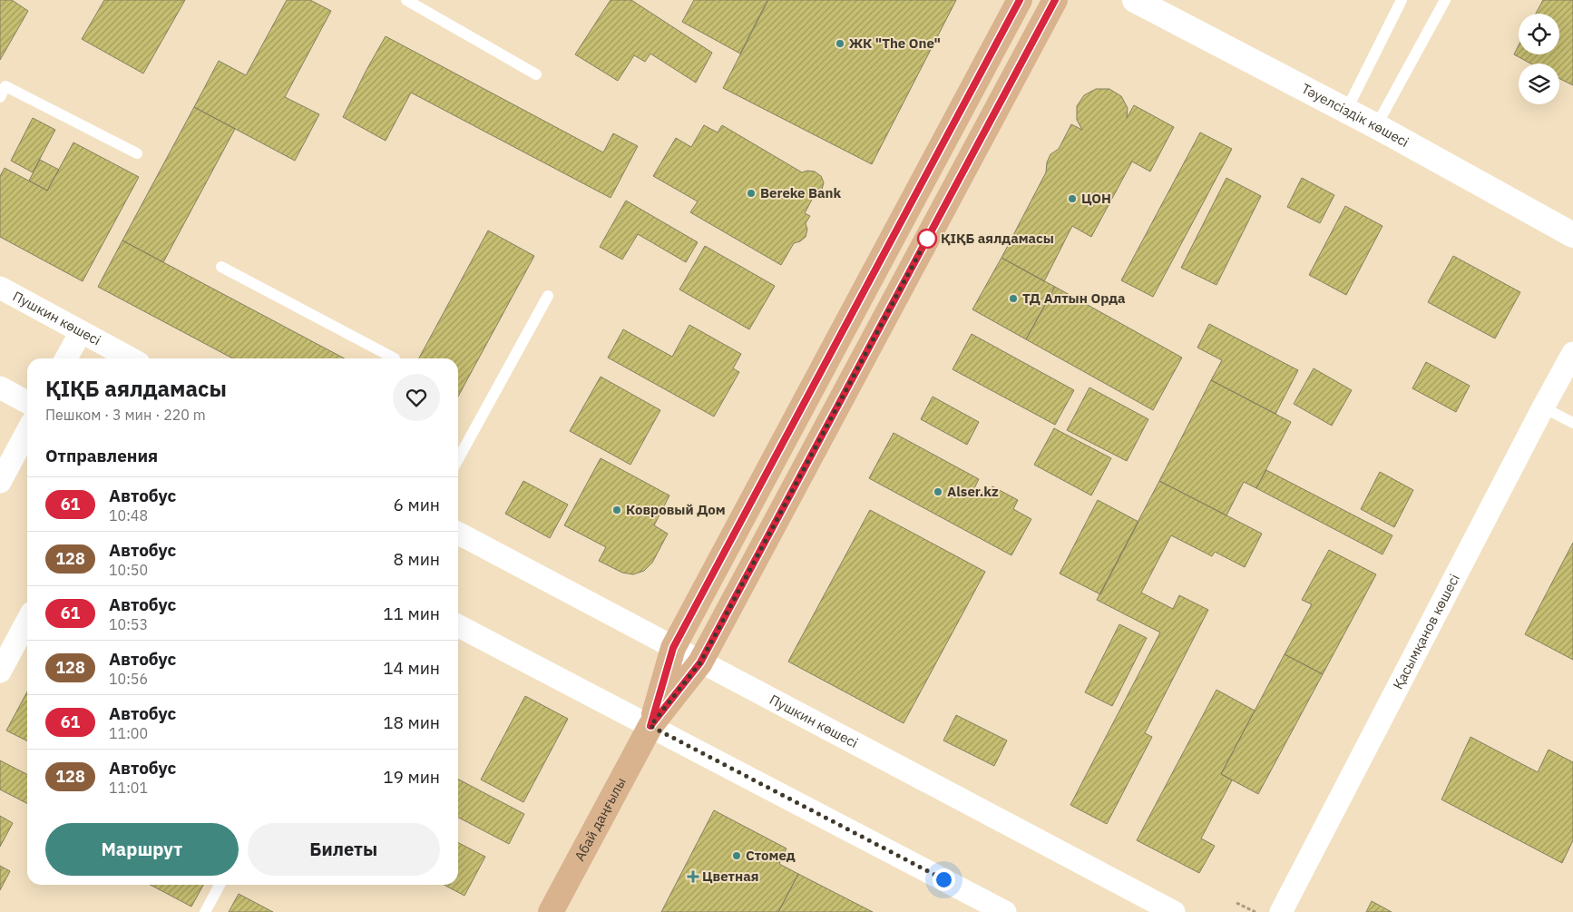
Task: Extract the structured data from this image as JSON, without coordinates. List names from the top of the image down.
{
  "streets": {
    "main road": ["Тәуелсіздік көшесі", "Абай даңғылы"],
    "street": ["Пушкин көшесі", "Қасымқанов көшесі"]
  },
  "crossings": [
    ["Пушкин көшесі", "Абай даңғылы"]
  ],
  "places": {
    "other": [
      "ЖК \"The One\"",
      "Bereke Bank",
      "ЦОН",
      "ҚІҚБ аялдамасы",
      "ТД Алтын Орда",
      "Alser.kz",
      "Ковровый Дом",
      "Стомед"
    ],
    "health": ["Цветная"]
  },
  "lines": ["bus line 61"],
  "page": {
    "heading": [
      ["ҚІҚБ аялдамасы", "Пешком · 3 мин · 220 m"],
      "Отправления"
    ],
    "list": [
      {
        "mark": "61",
        "name": "Автобус",
        "note": "10:48",
        "value": "6 мин"
      },
      {
        "mark": "128",
        "name": "Автобус",
        "note": "10:50",
        "value": "8 мин"
      },
      {
        "mark": "61",
        "name": "Автобус",
        "note": "10:53",
        "value": "11 мин"
      },
      {
        "mark": "128",
        "name": "Автобус",
        "note": "10:56",
        "value": "14 мин"
      },
      {
        "mark": "61",
        "name": "Автобус",
        "note": "11:00",
        "value": "18 мин"
      },
      {
        "mark": "128",
        "name": "Автобус",
        "note": "11:01",
        "value": "19 мин"
      }
    ],
    "buttons": ["Маршрут", "Билеты"]
  }
}
